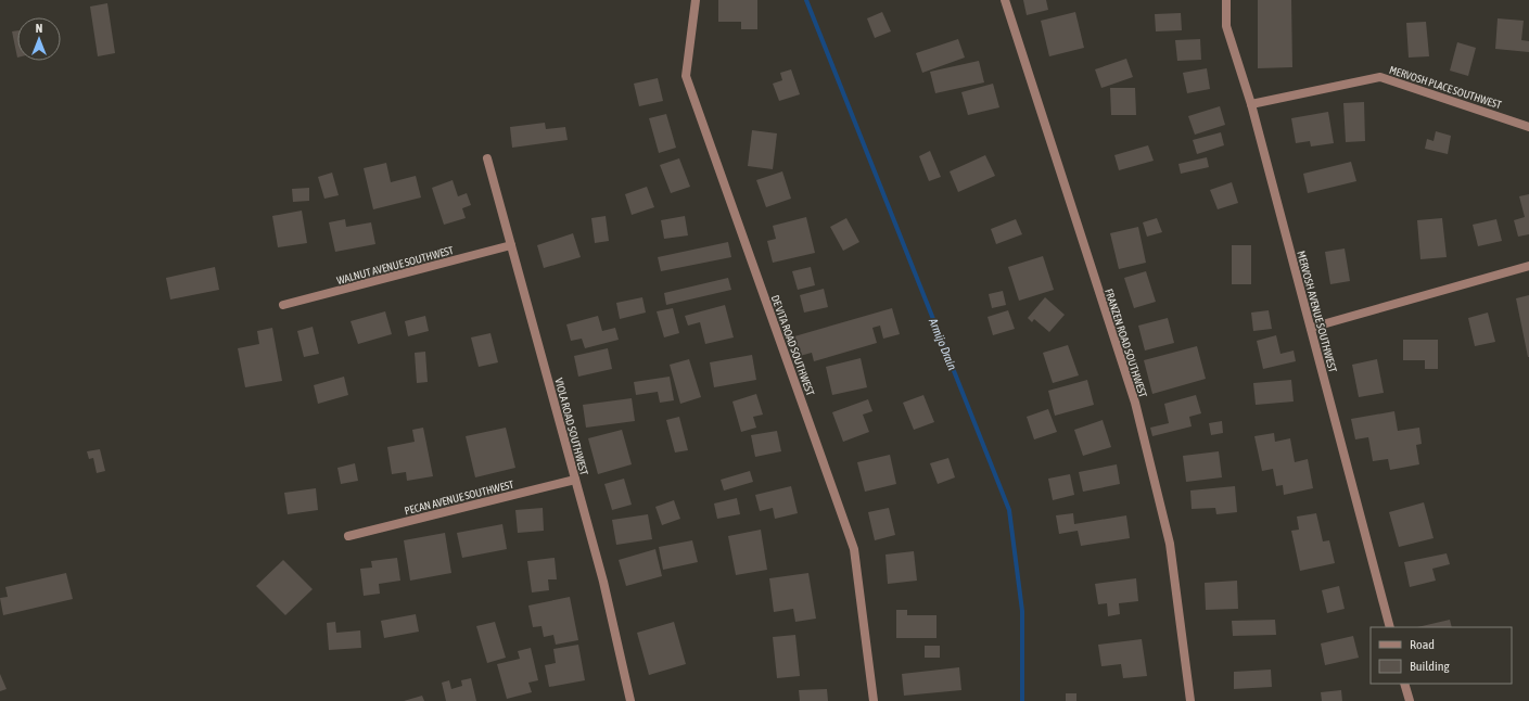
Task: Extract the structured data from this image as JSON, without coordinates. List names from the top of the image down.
{
  "streets": {
    "street": [
      "MERVOSH PLACE SOUTHWEST",
      "WALNUT AVENUE SOUTHWEST",
      "MERVOSH AVENUE SOUTHWEST",
      "FRANZEN ROAD SOUTHWEST",
      "DE VITA ROAD SOUTHWEST",
      "VIOLA ROAD SOUTHWEST",
      "PECAN AVENUE SOUTHWEST"
    ]
  },
  "crossings": [
    ["MERVOSH PLACE SOUTHWEST", "MERVOSH AVENUE SOUTHWEST"],
    ["WALNUT AVENUE SOUTHWEST", "VIOLA ROAD SOUTHWEST"],
    ["VIOLA ROAD SOUTHWEST", "PECAN AVENUE SOUTHWEST"]
  ],
  "water": ["Armijo Drain"],
  "legend": ["Road", "Building"],
  "north": "top"
}
